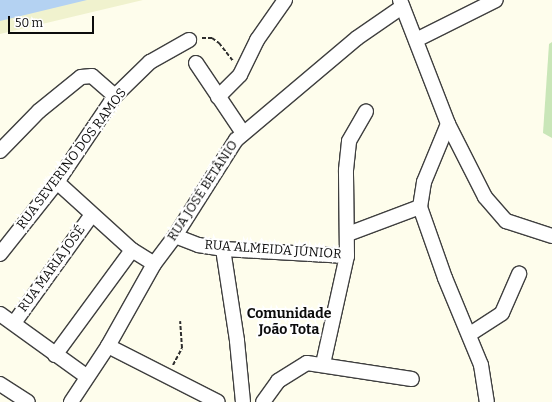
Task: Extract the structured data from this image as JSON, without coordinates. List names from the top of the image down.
{
  "streets": {
    "street": [
      "RUA SEVERINO DOS RAMOS",
      "RUA JOSÉ BETÂNIO",
      "RUA ALMEIDA JÚNIOR",
      "RUA MARIA JOSÉ"
    ]
  },
  "crossings": [
    ["RUA JOSÉ BETÂNIO", "RUA ALMEIDA JÚNIOR"]
  ],
  "districts": ["Comunidade João Tota"],
  "scale_bar": "50 m"
}
